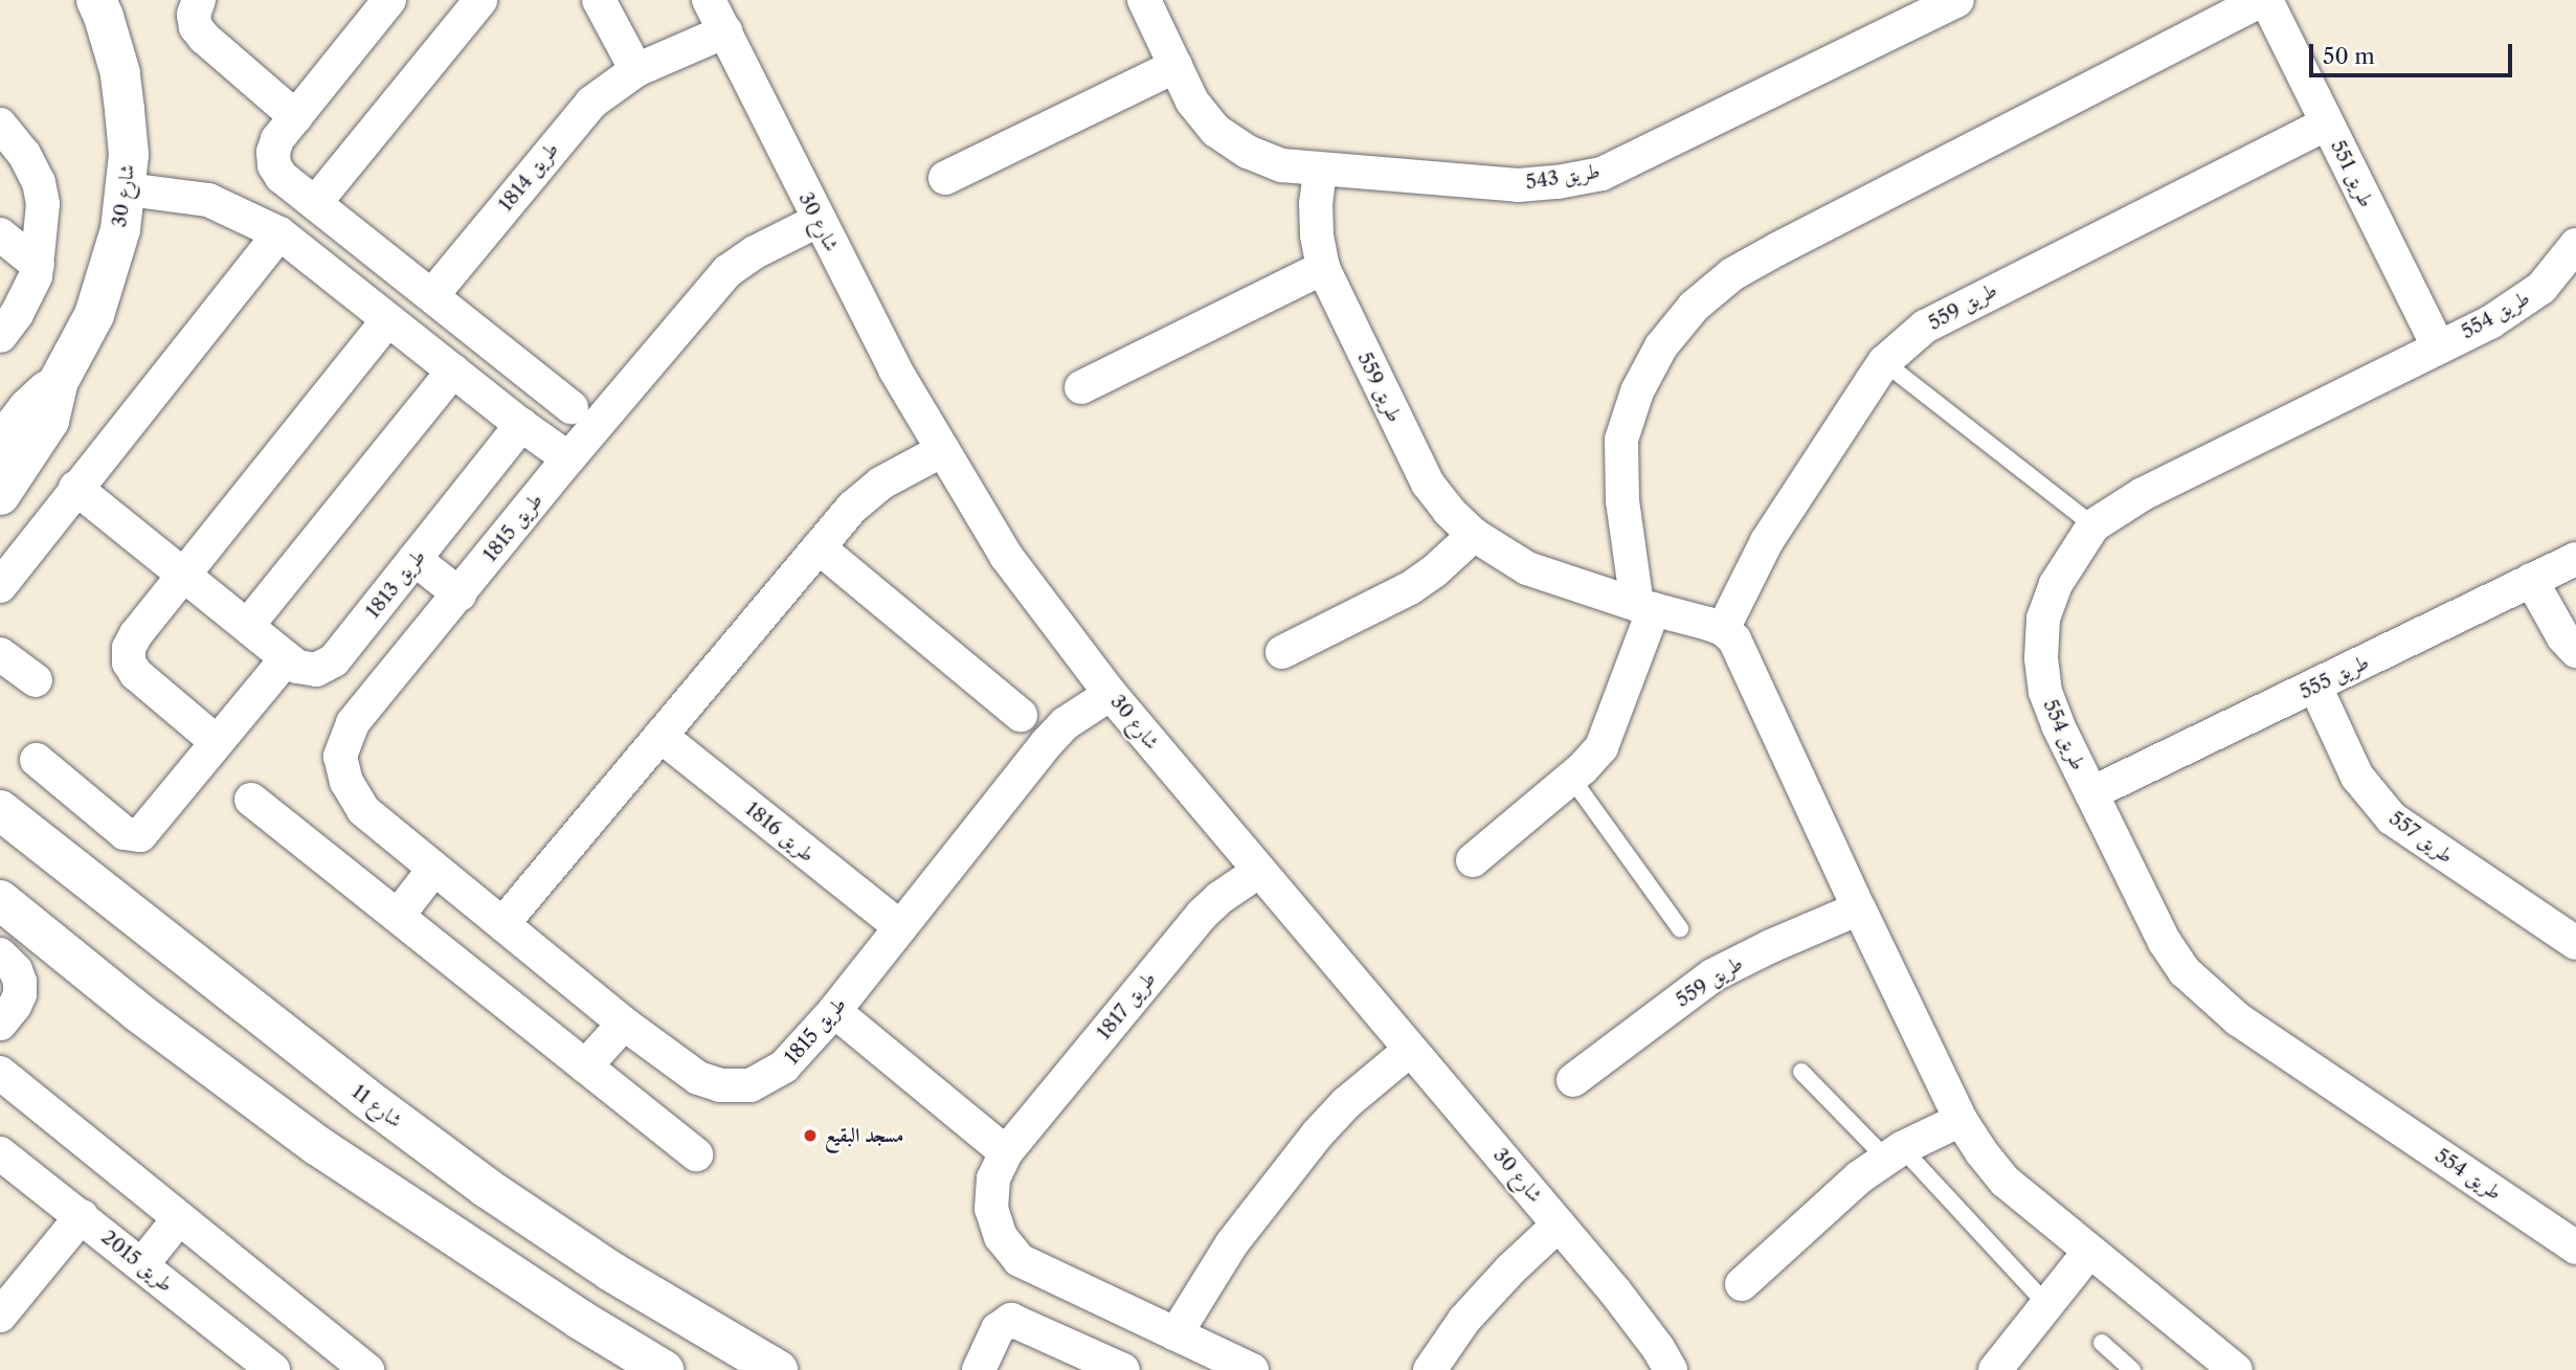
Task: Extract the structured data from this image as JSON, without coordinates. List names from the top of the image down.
{
  "streets": {
    "street": [
      "طريق 551",
      "طريق 1814",
      "طريق 543",
      "شارع 30",
      "طريق 559",
      "طريق 554",
      "طريق 1815",
      "طريق 1813",
      "طريق 555",
      "طريق 1816",
      "طريق 557",
      "طريق 1817",
      "شارع 11",
      "طريق 2015"
    ]
  },
  "crossings": [
    ["طريق 551", "طريق 559"],
    ["طريق 551", "طريق 554"],
    ["طريق 1814", "شارع 30"],
    ["طريق 543", "طريق 559"],
    ["شارع 30", "طريق 1815"],
    ["شارع 30", "طريق 1817"],
    ["طريق 554", "طريق 555"],
    ["طريق 1815", "طريق 1816"],
    ["طريق 555", "طريق 557"]
  ],
  "places": ["مسجد البقيع"],
  "scale_bar": "50 m"
}
